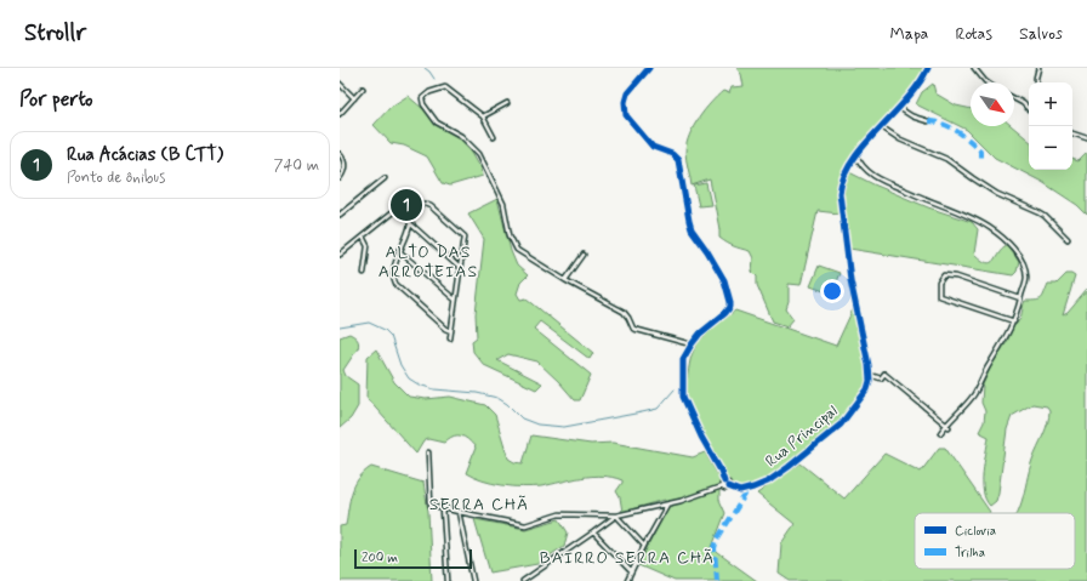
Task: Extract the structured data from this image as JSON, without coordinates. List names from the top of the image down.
{
  "streets": {
    "street": ["Rua Principal"]
  },
  "districts": ["ALTO DAS ARROTEIAS", "SERRA CHÃ", "BAIRRO SERRA CHÃ"],
  "legend": ["Ciclovia", "Trilha"],
  "scale_bar": "200 m",
  "north": "bottom right",
  "page": {
    "header": "Strollr",
    "nav": ["Mapa", "Rotas", "Salvos"],
    "heading": "Por perto",
    "map_buttons": ["+", "−"],
    "list": [
      {
        "mark": "1",
        "name": "Rua Acácias (B CTT)",
        "note": "Ponto de ônibus",
        "value": "740 m"
      }
    ],
    "pins": "1",
    "scale": "200 m"
  }
}
